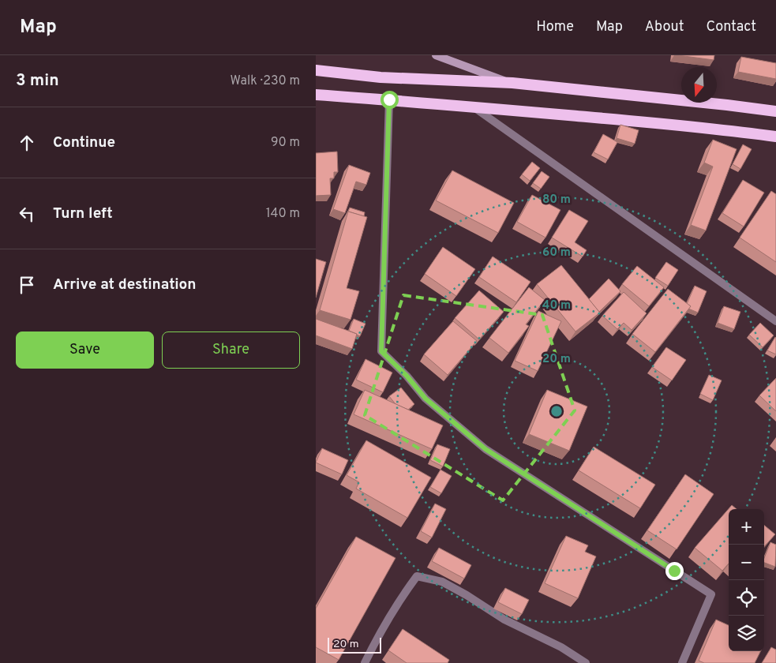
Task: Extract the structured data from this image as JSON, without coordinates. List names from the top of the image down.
{
  "scale_bar": "20 m",
  "north": "bottom",
  "page": {
    "header": "Map",
    "nav": [
      "Home",
      "Map",
      "About",
      "Contact"
    ],
    "heading": ["3 min", "Walk · 230 m"],
    "list": [
      ["Continue", "90 m"],
      ["Turn left", "140 m"],
      "Arrive at destination"
    ],
    "buttons": ["Save", "Share"],
    "map_buttons": ["+", "−"],
    "scale": "20 m"
  },
  "rings": [
    "80 m",
    "60 m",
    "40 m",
    "20 m"
  ]
}
